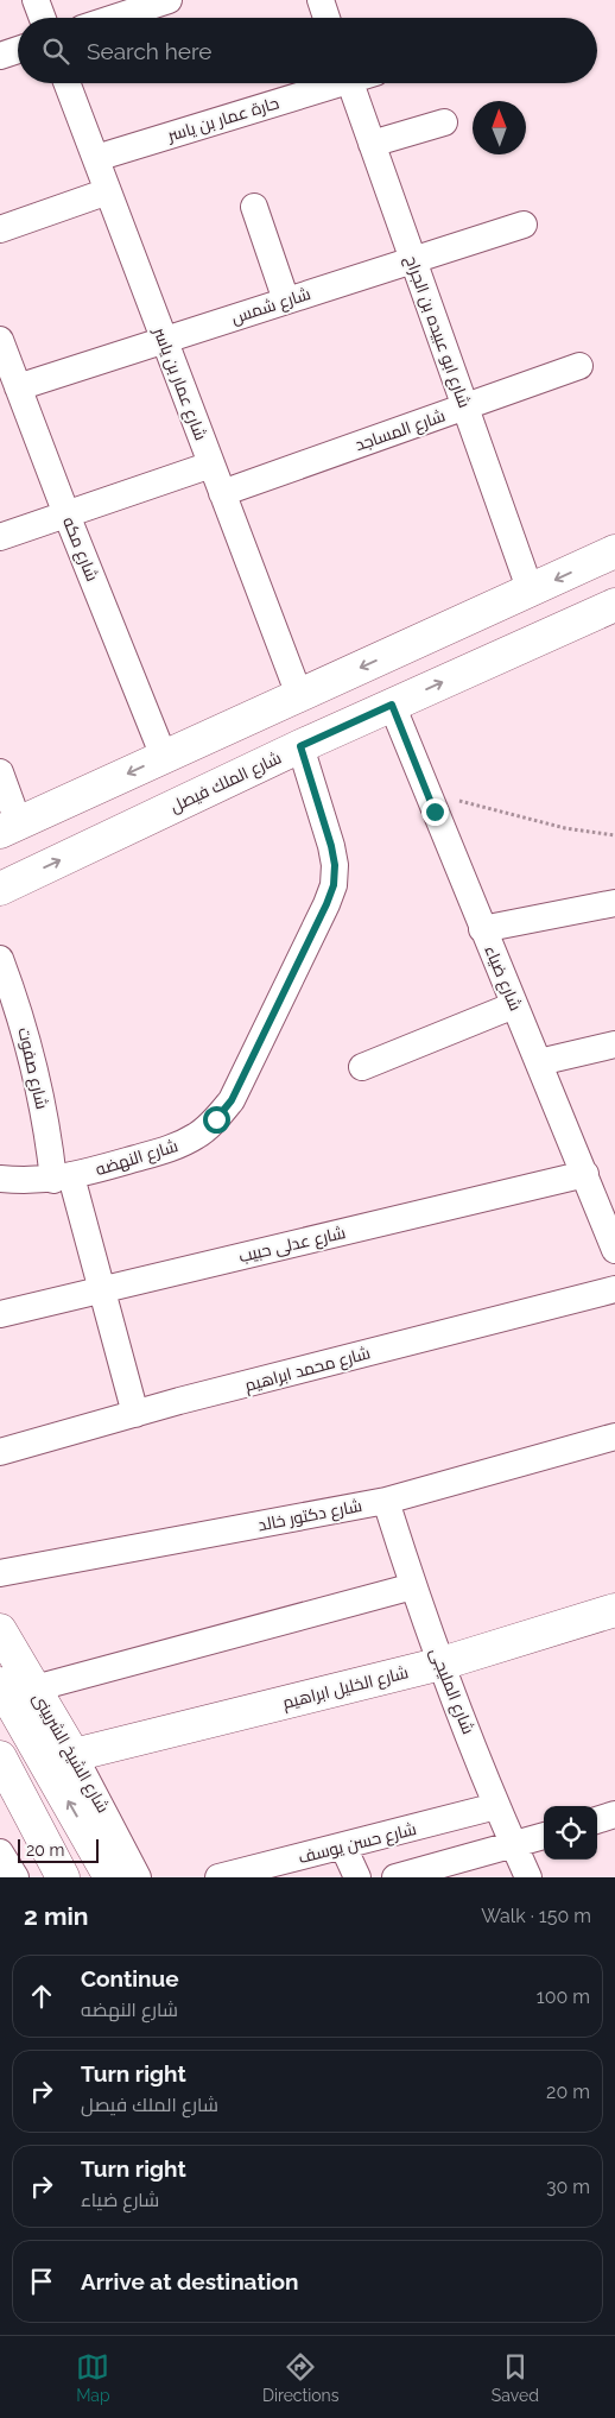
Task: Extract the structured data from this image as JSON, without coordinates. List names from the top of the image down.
{
  "streets": {
    "main road": ["شارع الملك فيصل", "شارع الخليل ابراهيم", "شارع الشيخ الشربينى"],
    "street": [
      "حارة عمار بن ياسر",
      "شارع شمس",
      "شارع ابو عبيده بن الجراح",
      "شارع عمار بن ياسر",
      "شارع المساجد",
      "شارع مكه",
      "شارع ضياء",
      "شارع صفوت",
      "شارع النهضه",
      "شارع عدلى حبيب",
      "شارع محمد ابراهيم",
      "شارع دكتور خالد",
      "شارع المليجى",
      "شارع حسن يوسف"
    ]
  },
  "crossings": [
    ["حارة عمار بن ياسر", "شارع عمار بن ياسر"],
    ["شارع شمس", "شارع ابو عبيده بن الجراح"],
    ["شارع شمس", "شارع عمار بن ياسر"],
    ["شارع شمس", "شارع مكه"],
    ["شارع ابو عبيده بن الجراح", "شارع المساجد"],
    ["شارع عمار بن ياسر", "شارع المساجد"],
    ["شارع الملك فيصل", "شارع ضياء"],
    ["شارع الملك فيصل", "شارع النهضه"],
    ["شارع ضياء", "شارع عدلى حبيب"],
    ["شارع صفوت", "شارع النهضه"],
    ["شارع صفوت", "شارع عدلى حبيب"],
    ["شارع صفوت", "شارع محمد ابراهيم"],
    ["شارع دكتور خالد", "شارع المليجى"],
    ["شارع الخليل ابراهيم", "شارع المليجى"],
    ["شارع الخليل ابراهيم", "شارع الشيخ الشربينى"],
    ["شارع المليجى", "شارع حسن يوسف"]
  ],
  "scale_bar": "20 m",
  "north": "top",
  "page": {
    "search": "Search here",
    "scale": "20 m",
    "heading": ["2 min", "Walk · 150 m"],
    "list": [
      ["Continue", "شارع النهضه", "100 m"],
      ["Turn right", "شارع الملك فيصل", "20 m"],
      ["Turn right", "شارع ضياء", "30 m"],
      "Arrive at destination"
    ],
    "nav": ["Map", "Directions", "Saved"]
  }
}
